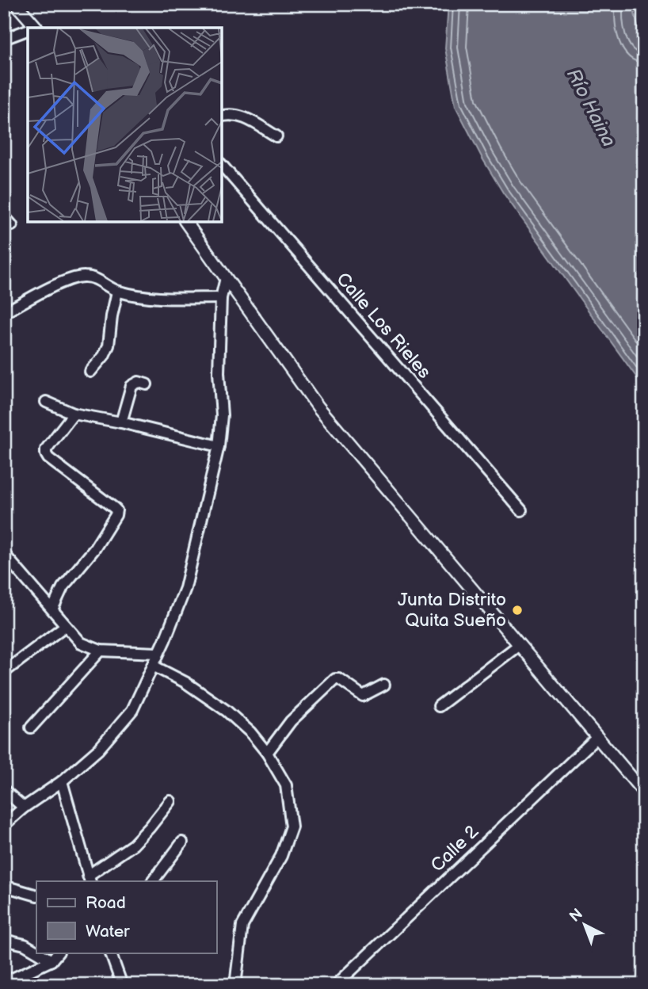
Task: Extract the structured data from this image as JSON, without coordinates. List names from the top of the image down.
{
  "streets": {
    "street": ["Calle Los Rieles", "Calle 2"]
  },
  "water": ["Río Haina"],
  "places": ["Junta Distrito Quita Sueño"],
  "legend": ["Road", "Water"],
  "north": "top left"
}
